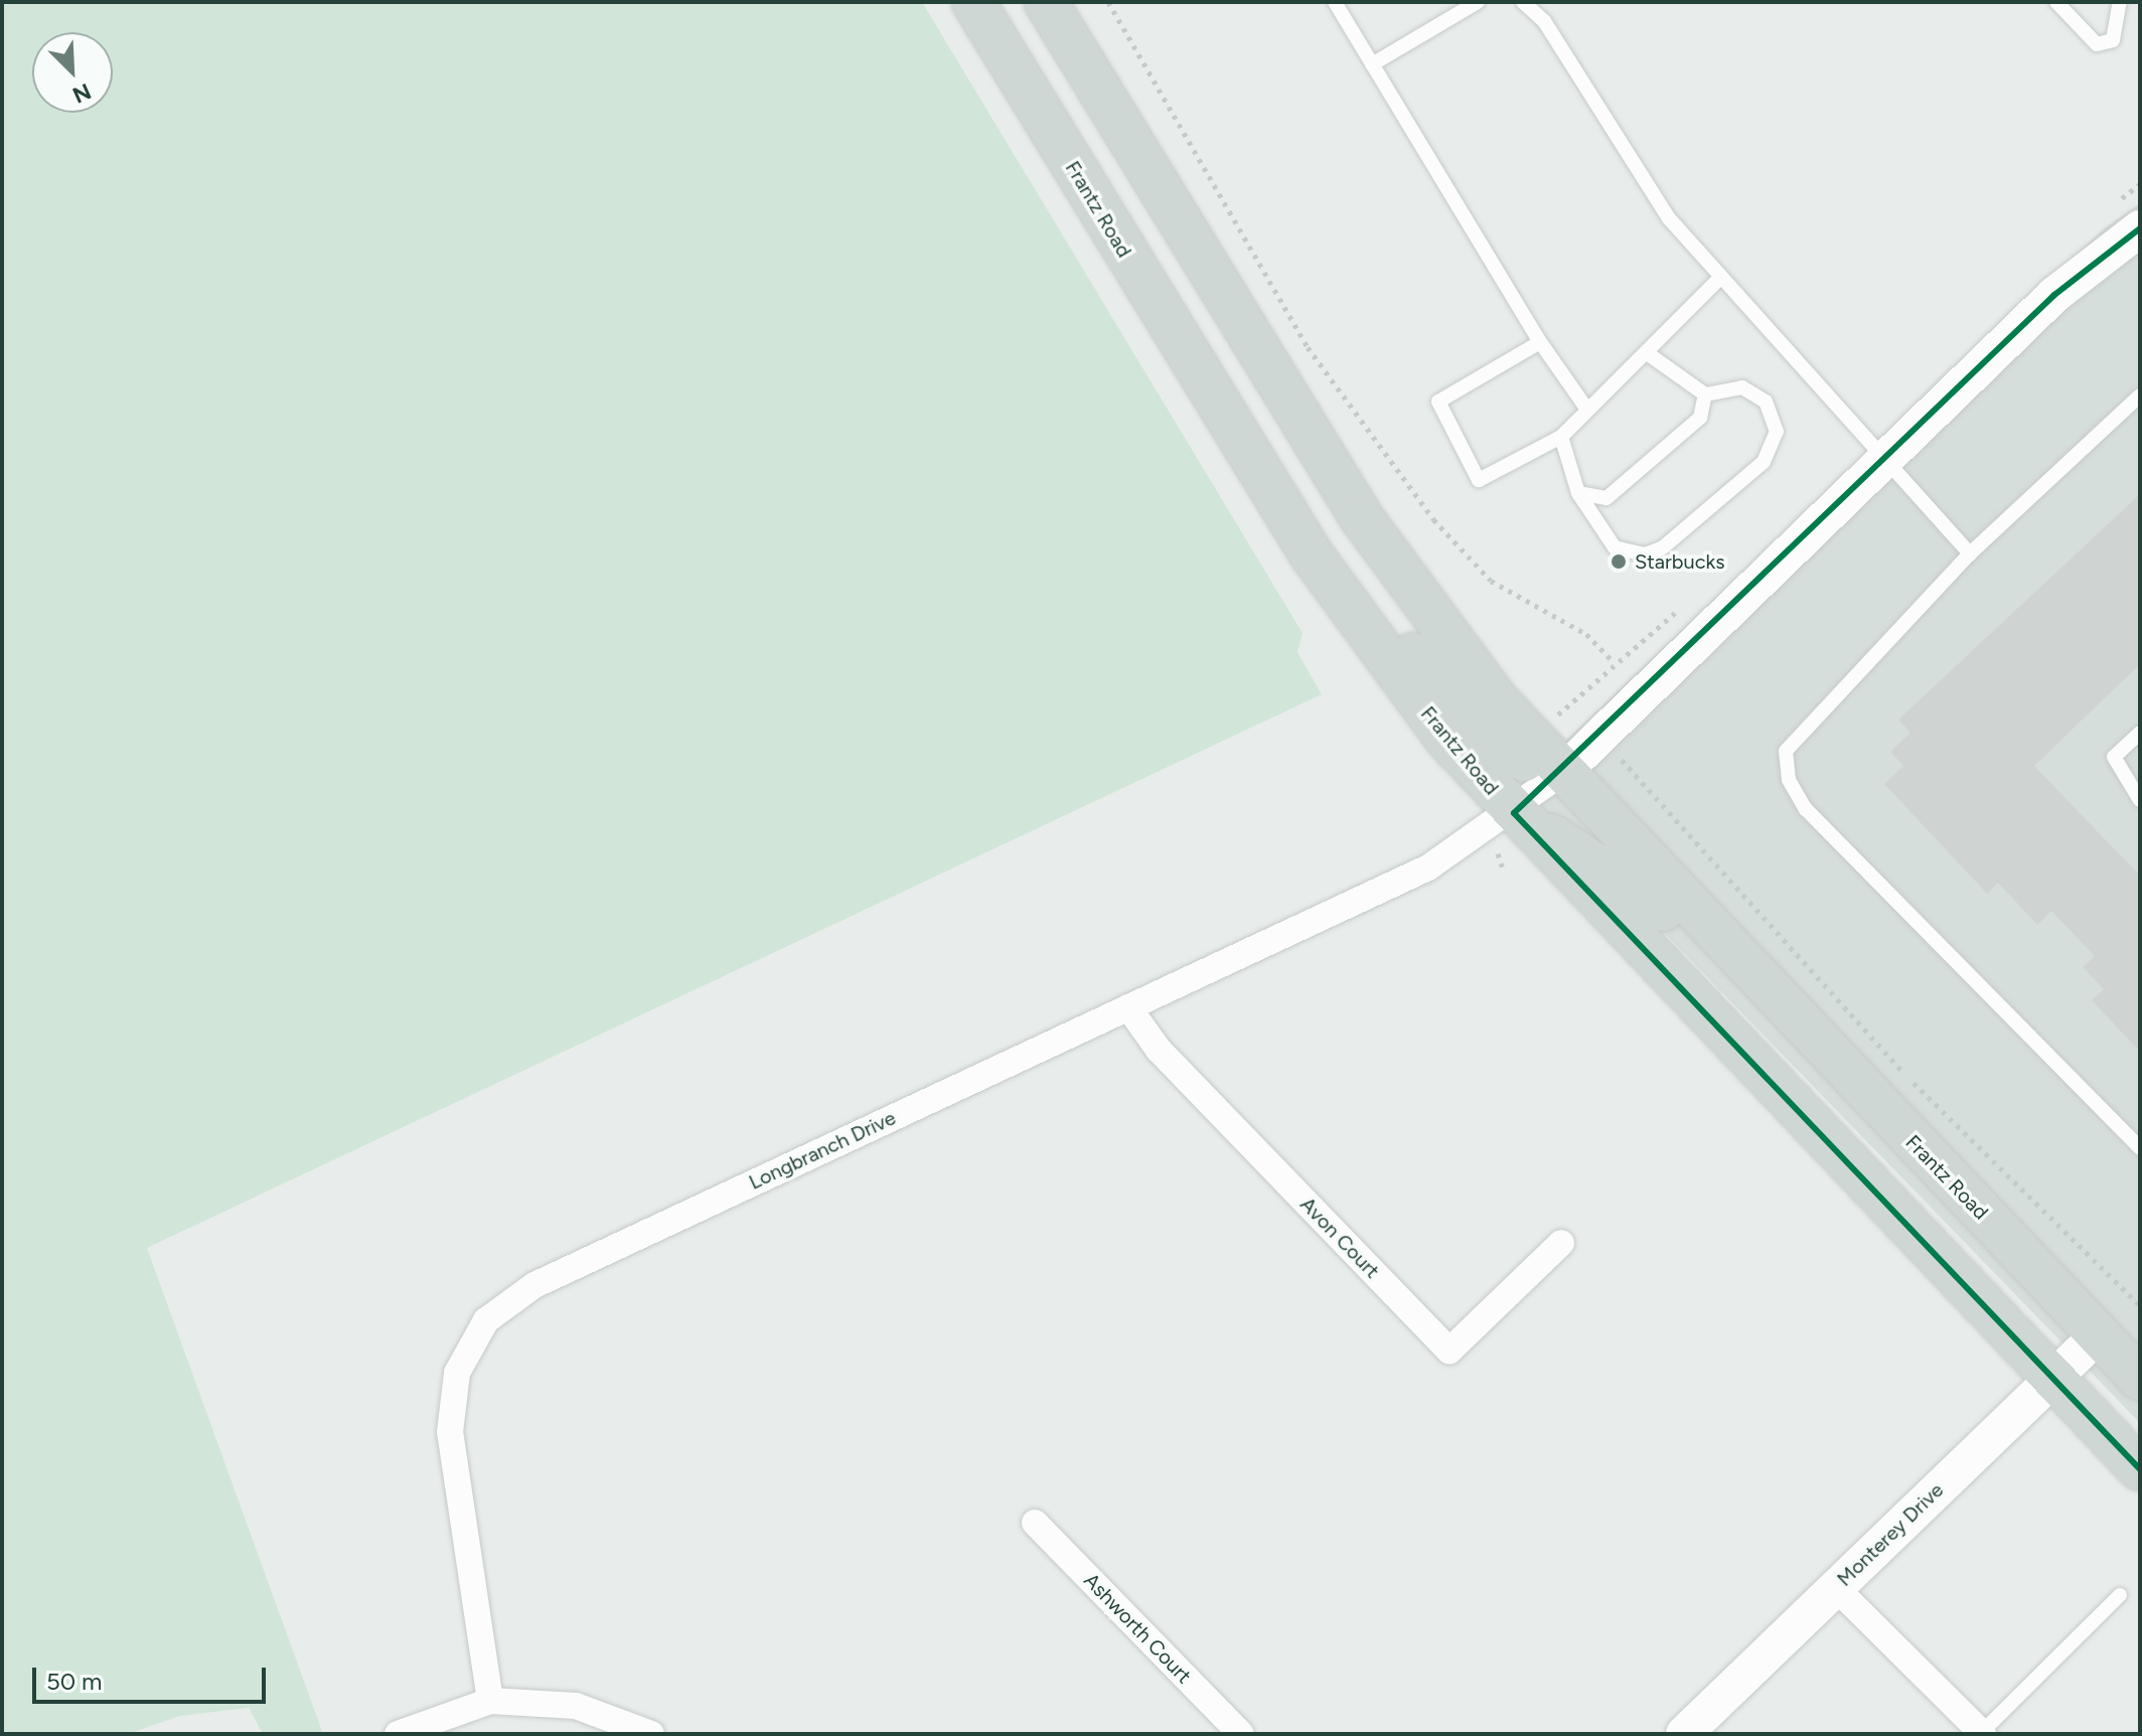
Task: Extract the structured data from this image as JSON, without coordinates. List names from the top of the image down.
{
  "streets": {
    "main road": ["Frantz Road"],
    "street": [
      "Longbranch Drive",
      "Avon Court",
      "Monterey Drive",
      "Ashworth Court"
    ]
  },
  "crossings": [
    ["Frantz Road", "Longbranch Drive"],
    ["Frantz Road", "Monterey Drive"],
    ["Longbranch Drive", "Avon Court"]
  ],
  "places": ["Starbucks"],
  "scale_bar": "50 m",
  "north": "bottom right"
}
